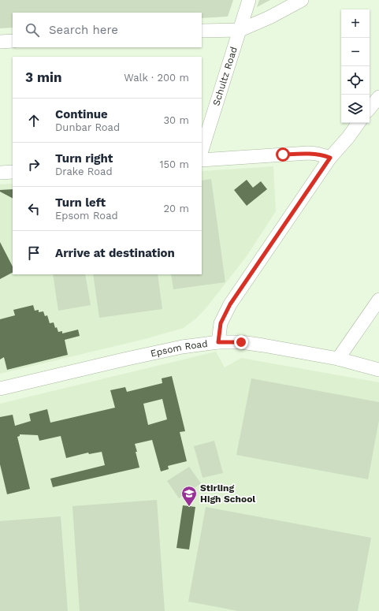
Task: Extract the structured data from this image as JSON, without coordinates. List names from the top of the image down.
{
  "streets": {
    "street": ["Schultz Road", "Epsom Road"]
  },
  "places": {
    "school or university": ["Stirling High School"]
  },
  "page": {
    "map_buttons": ["+", "−"],
    "search": "Search here",
    "heading": ["3 min", "Walk · 200 m"],
    "list": [
      ["Continue", "Dunbar Road", "30 m"],
      ["Turn right", "Drake Road", "150 m"],
      ["Turn left", "Epsom Road", "20 m"],
      "Arrive at destination"
    ]
  }
}
